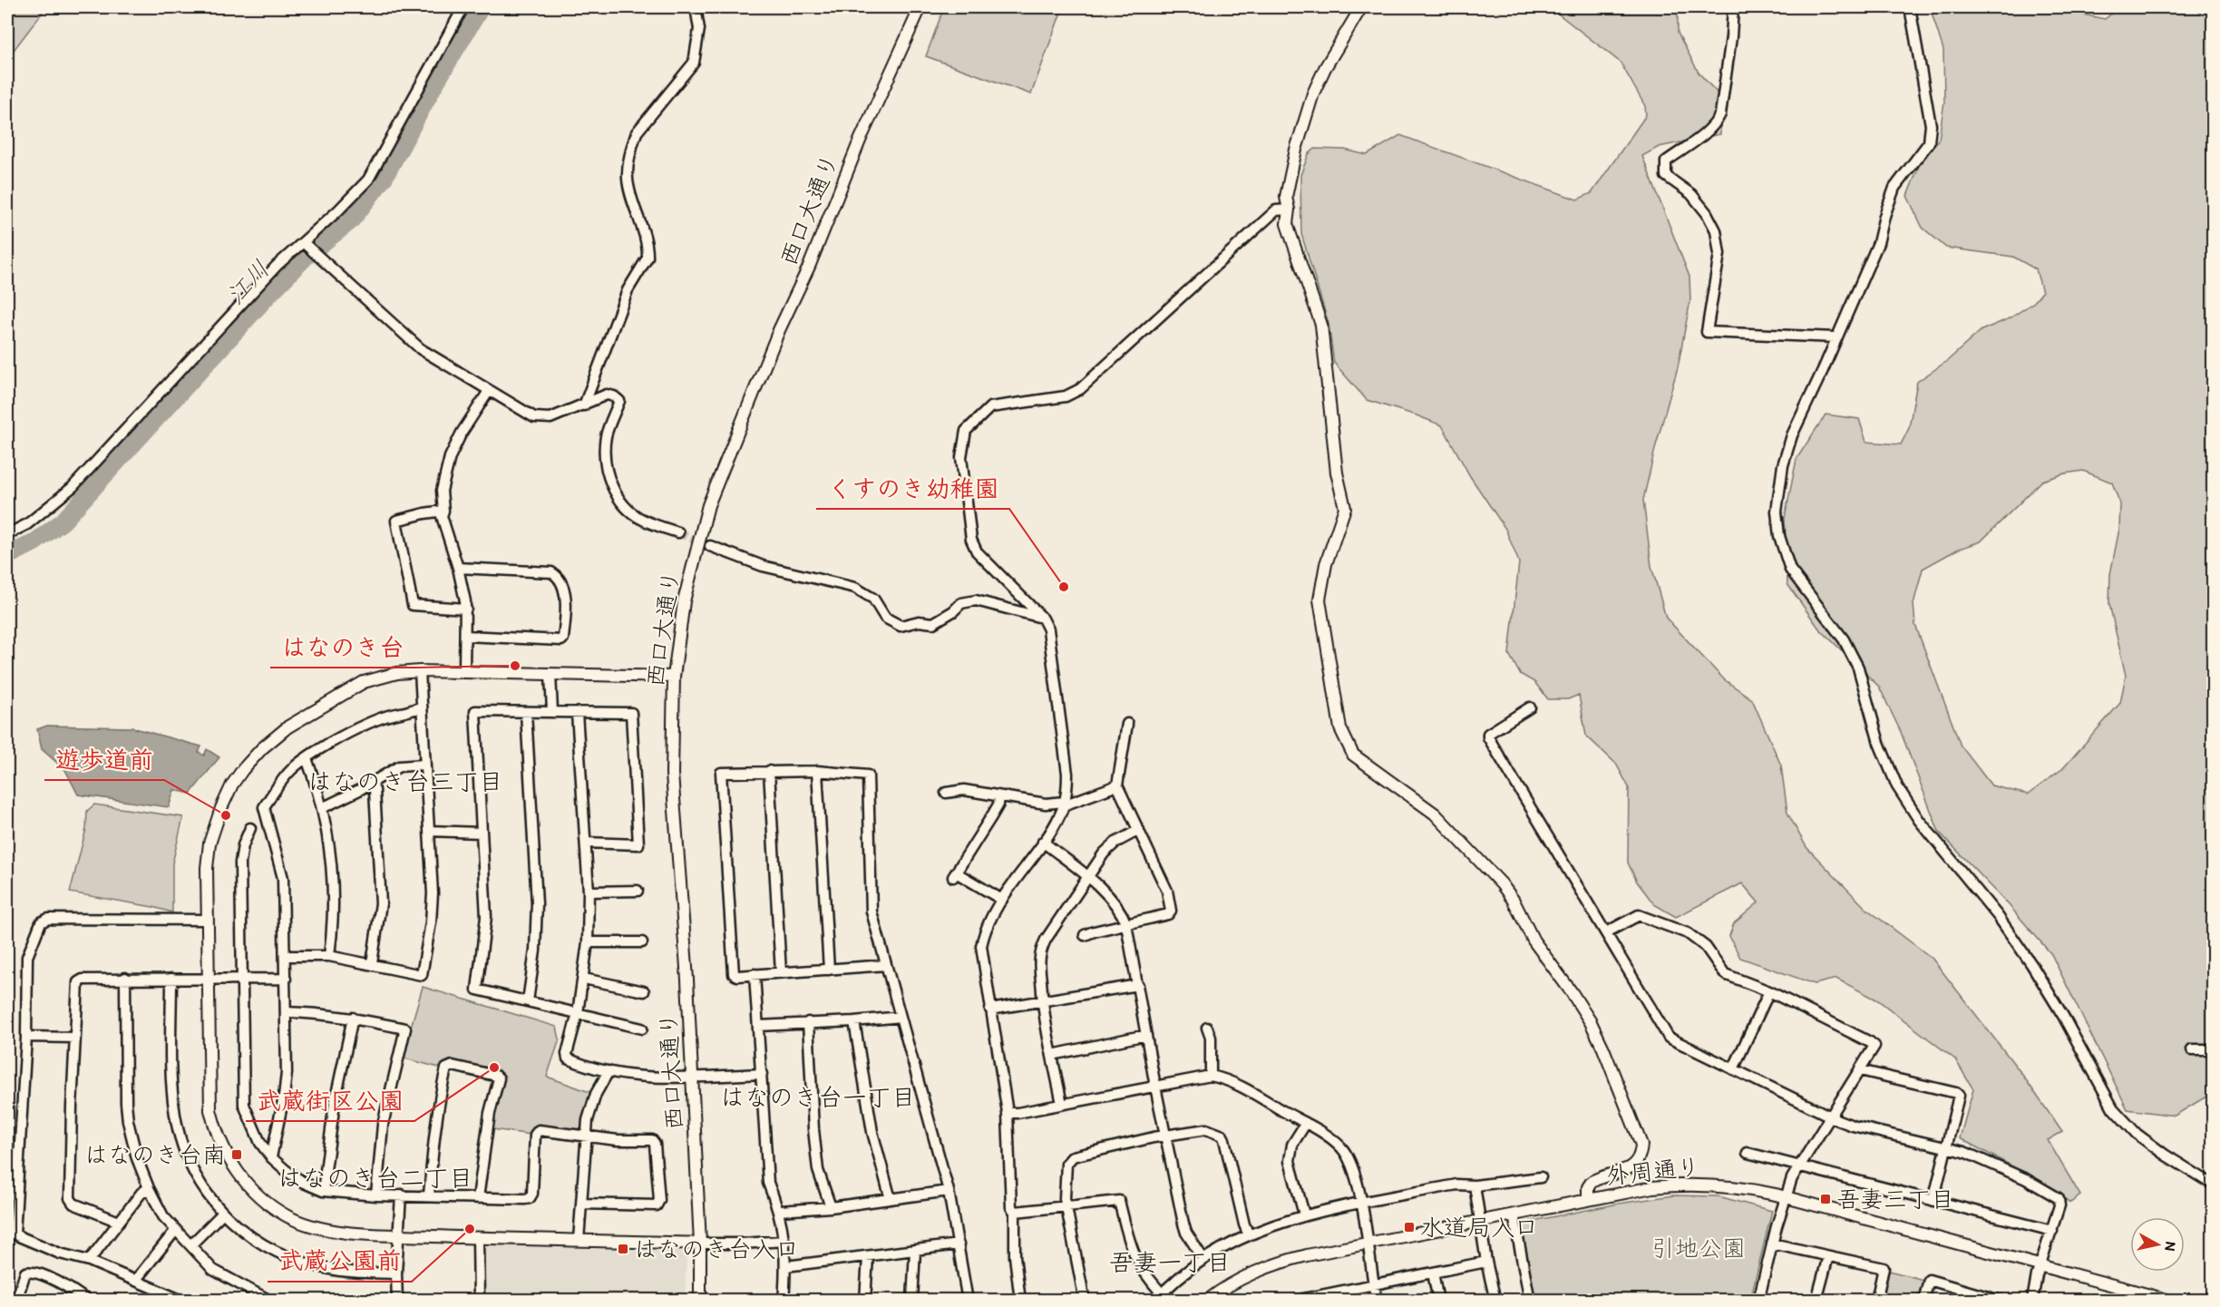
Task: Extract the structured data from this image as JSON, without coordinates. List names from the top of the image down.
{
  "streets": {
    "street": ["西口大通り", "外周通り"]
  },
  "districts": [
    "はなのき台三丁目",
    "はなのき台一丁目",
    "はなのき台二丁目",
    "吾妻一丁目"
  ],
  "water": ["江川"],
  "parks": ["引地公園"],
  "places": {
    "other": [
      "くすのき幼稚園",
      "はなのき台",
      "遊歩道前",
      "武蔵街区公園",
      "武蔵公園前"
    ],
    "transit": [
      "はなのき台南",
      "吾妻三丁目",
      "水道局入口",
      "はなのき台入口"
    ]
  },
  "north": "right"
}
